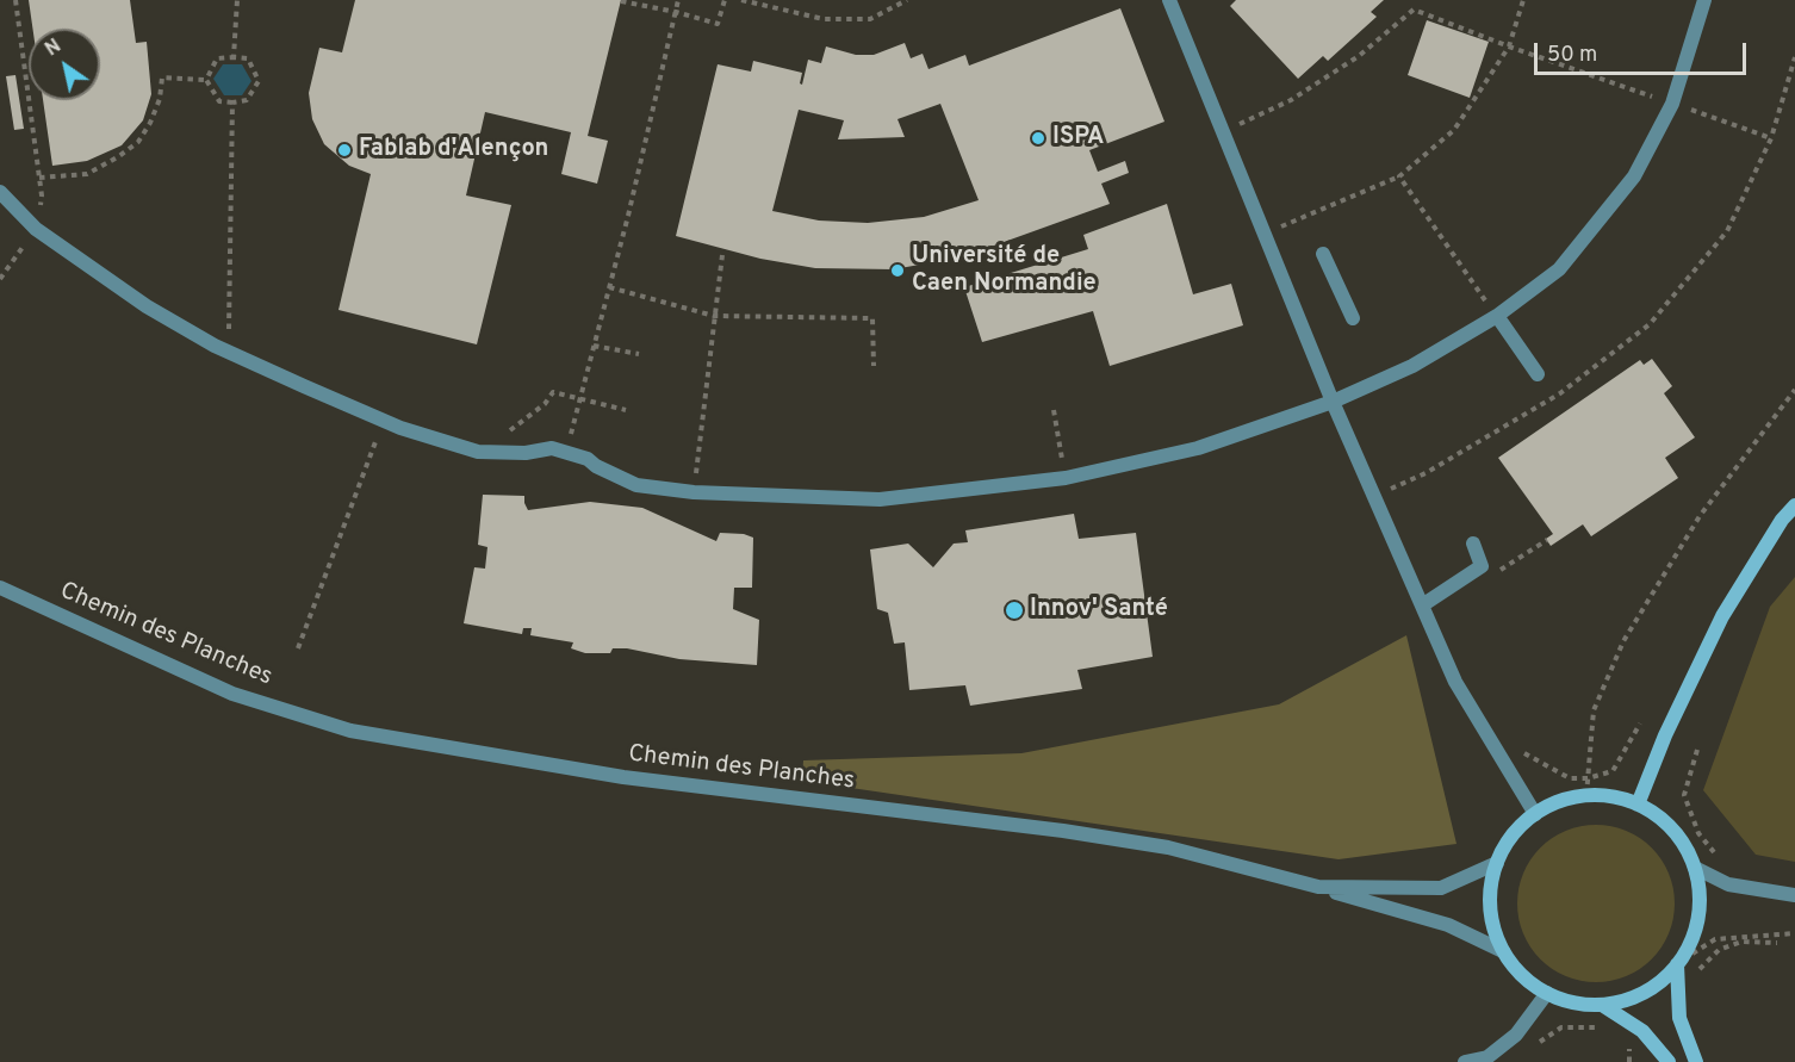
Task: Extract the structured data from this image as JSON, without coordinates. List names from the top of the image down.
{
  "streets": {
    "street": ["Chemin des Planches"]
  },
  "places": [
    "ISPA",
    "Fablab d'Alençon",
    "Université de Caen Normandie",
    "Innov' Santé"
  ],
  "scale_bar": "50 m",
  "north": "top left"
}
